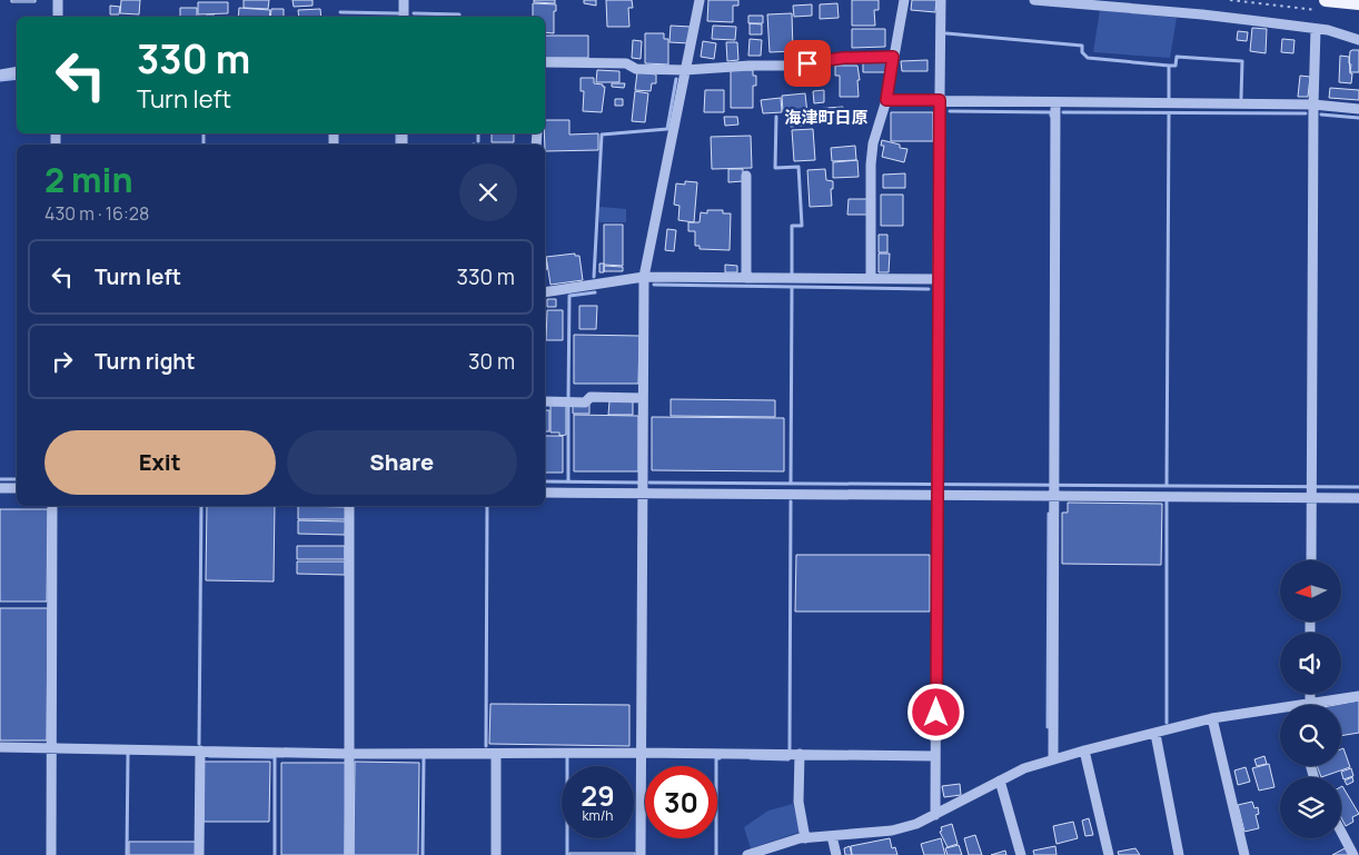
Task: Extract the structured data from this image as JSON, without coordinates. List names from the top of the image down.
{
  "districts": ["海津町日原"],
  "north": "left",
  "page": {
    "turn": ["330 m", "Turn left"],
    "heading": ["2 min", "430 m · 16:28"],
    "list": [
      {
        "name": "Turn left",
        "value": "330 m"
      },
      {
        "name": "Turn right",
        "value": "30 m"
      }
    ],
    "buttons": ["Exit", "Share"],
    "speed": "29 km/h",
    "limit": "30"
  }
}
